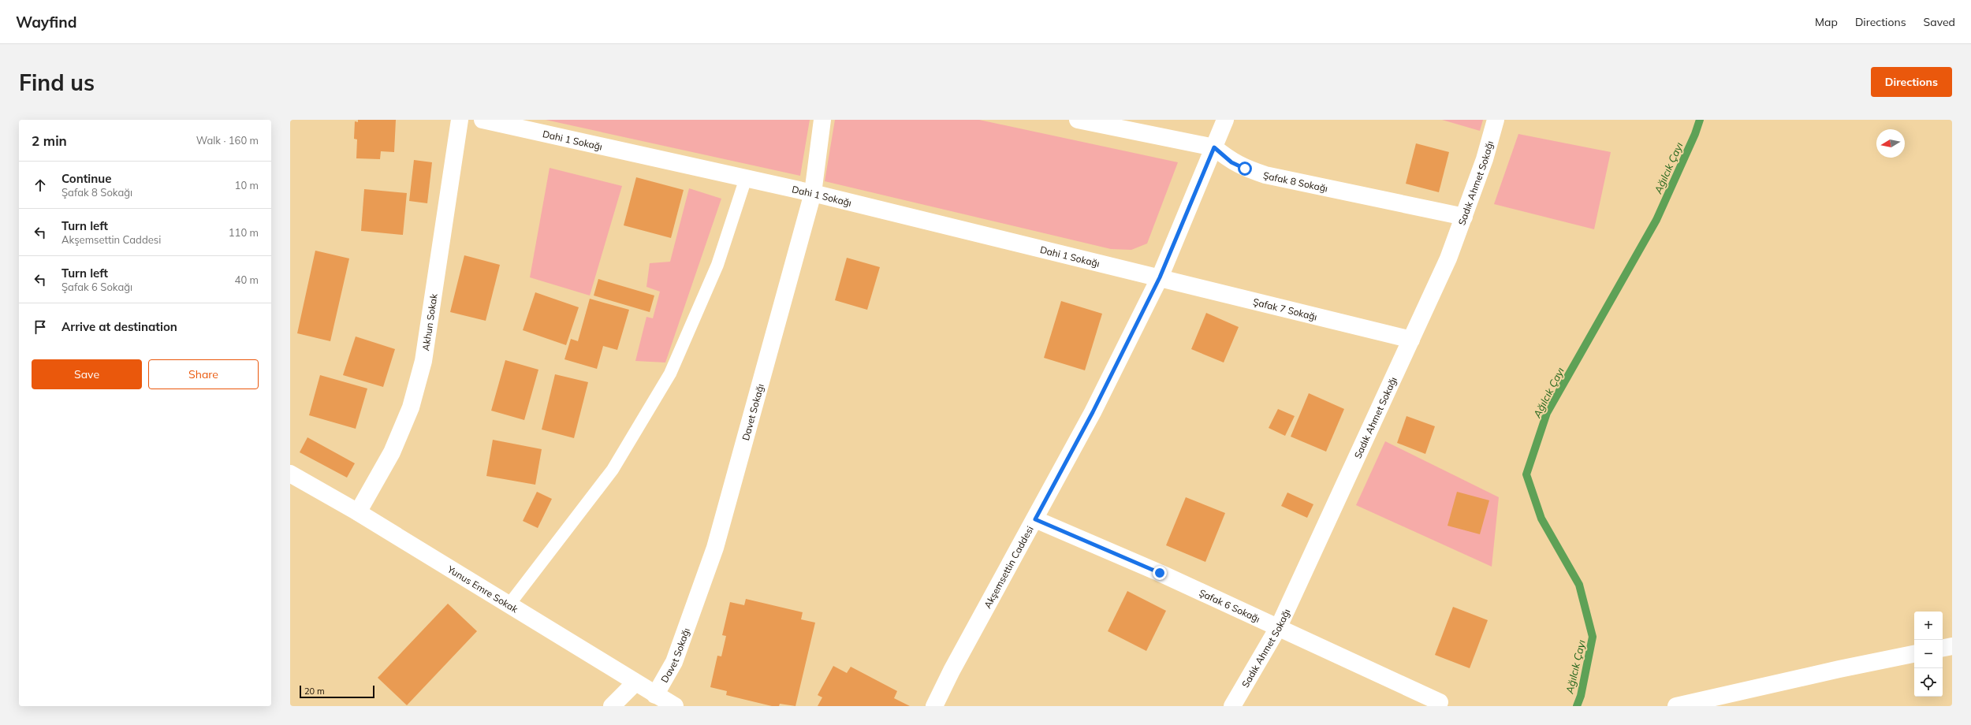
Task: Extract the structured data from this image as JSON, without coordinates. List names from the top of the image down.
{
  "streets": {
    "street": [
      "Dahi 1 Sokağı",
      "Şafak 8 Sokağı",
      "Sadık Ahmet Sokağı",
      "Şafak 7 Sokağı",
      "Akhun Sokak",
      "Davet Sokağı",
      "Akşemsettin Caddesi",
      "Yunus Emre Sokak",
      "Şafak 6 Sokağı"
    ]
  },
  "crossings": [
    ["Dahi 1 Sokağı", "Şafak 7 Sokağı"],
    ["Dahi 1 Sokağı", "Davet Sokağı"],
    ["Dahi 1 Sokağı", "Akşemsettin Caddesi"],
    ["Şafak 8 Sokağı", "Sadık Ahmet Sokağı"],
    ["Şafak 8 Sokağı", "Akşemsettin Caddesi"],
    ["Sadık Ahmet Sokağı", "Şafak 7 Sokağı"],
    ["Sadık Ahmet Sokağı", "Şafak 6 Sokağı"],
    ["Şafak 7 Sokağı", "Akşemsettin Caddesi"],
    ["Akhun Sokak", "Yunus Emre Sokak"],
    ["Davet Sokağı", "Yunus Emre Sokak"],
    ["Akşemsettin Caddesi", "Şafak 6 Sokağı"]
  ],
  "water": ["Ağılcık Çayı"],
  "scale_bar": "20 m",
  "north": "left",
  "page": {
    "header": "Wayfind",
    "nav": ["Map", "Directions", "Saved"],
    "buttons": [
      "Directions",
      ["Save", "Share"]
    ],
    "title": "Find us",
    "heading": ["2 min", "Walk · 160 m"],
    "list": [
      ["Continue", "Şafak 8 Sokağı", "10 m"],
      ["Turn left", "Akşemsettin Caddesi", "110 m"],
      ["Turn left", "Şafak 6 Sokağı", "40 m"],
      "Arrive at destination"
    ],
    "map_buttons": ["+", "−"],
    "scale": "20 m"
  }
}
